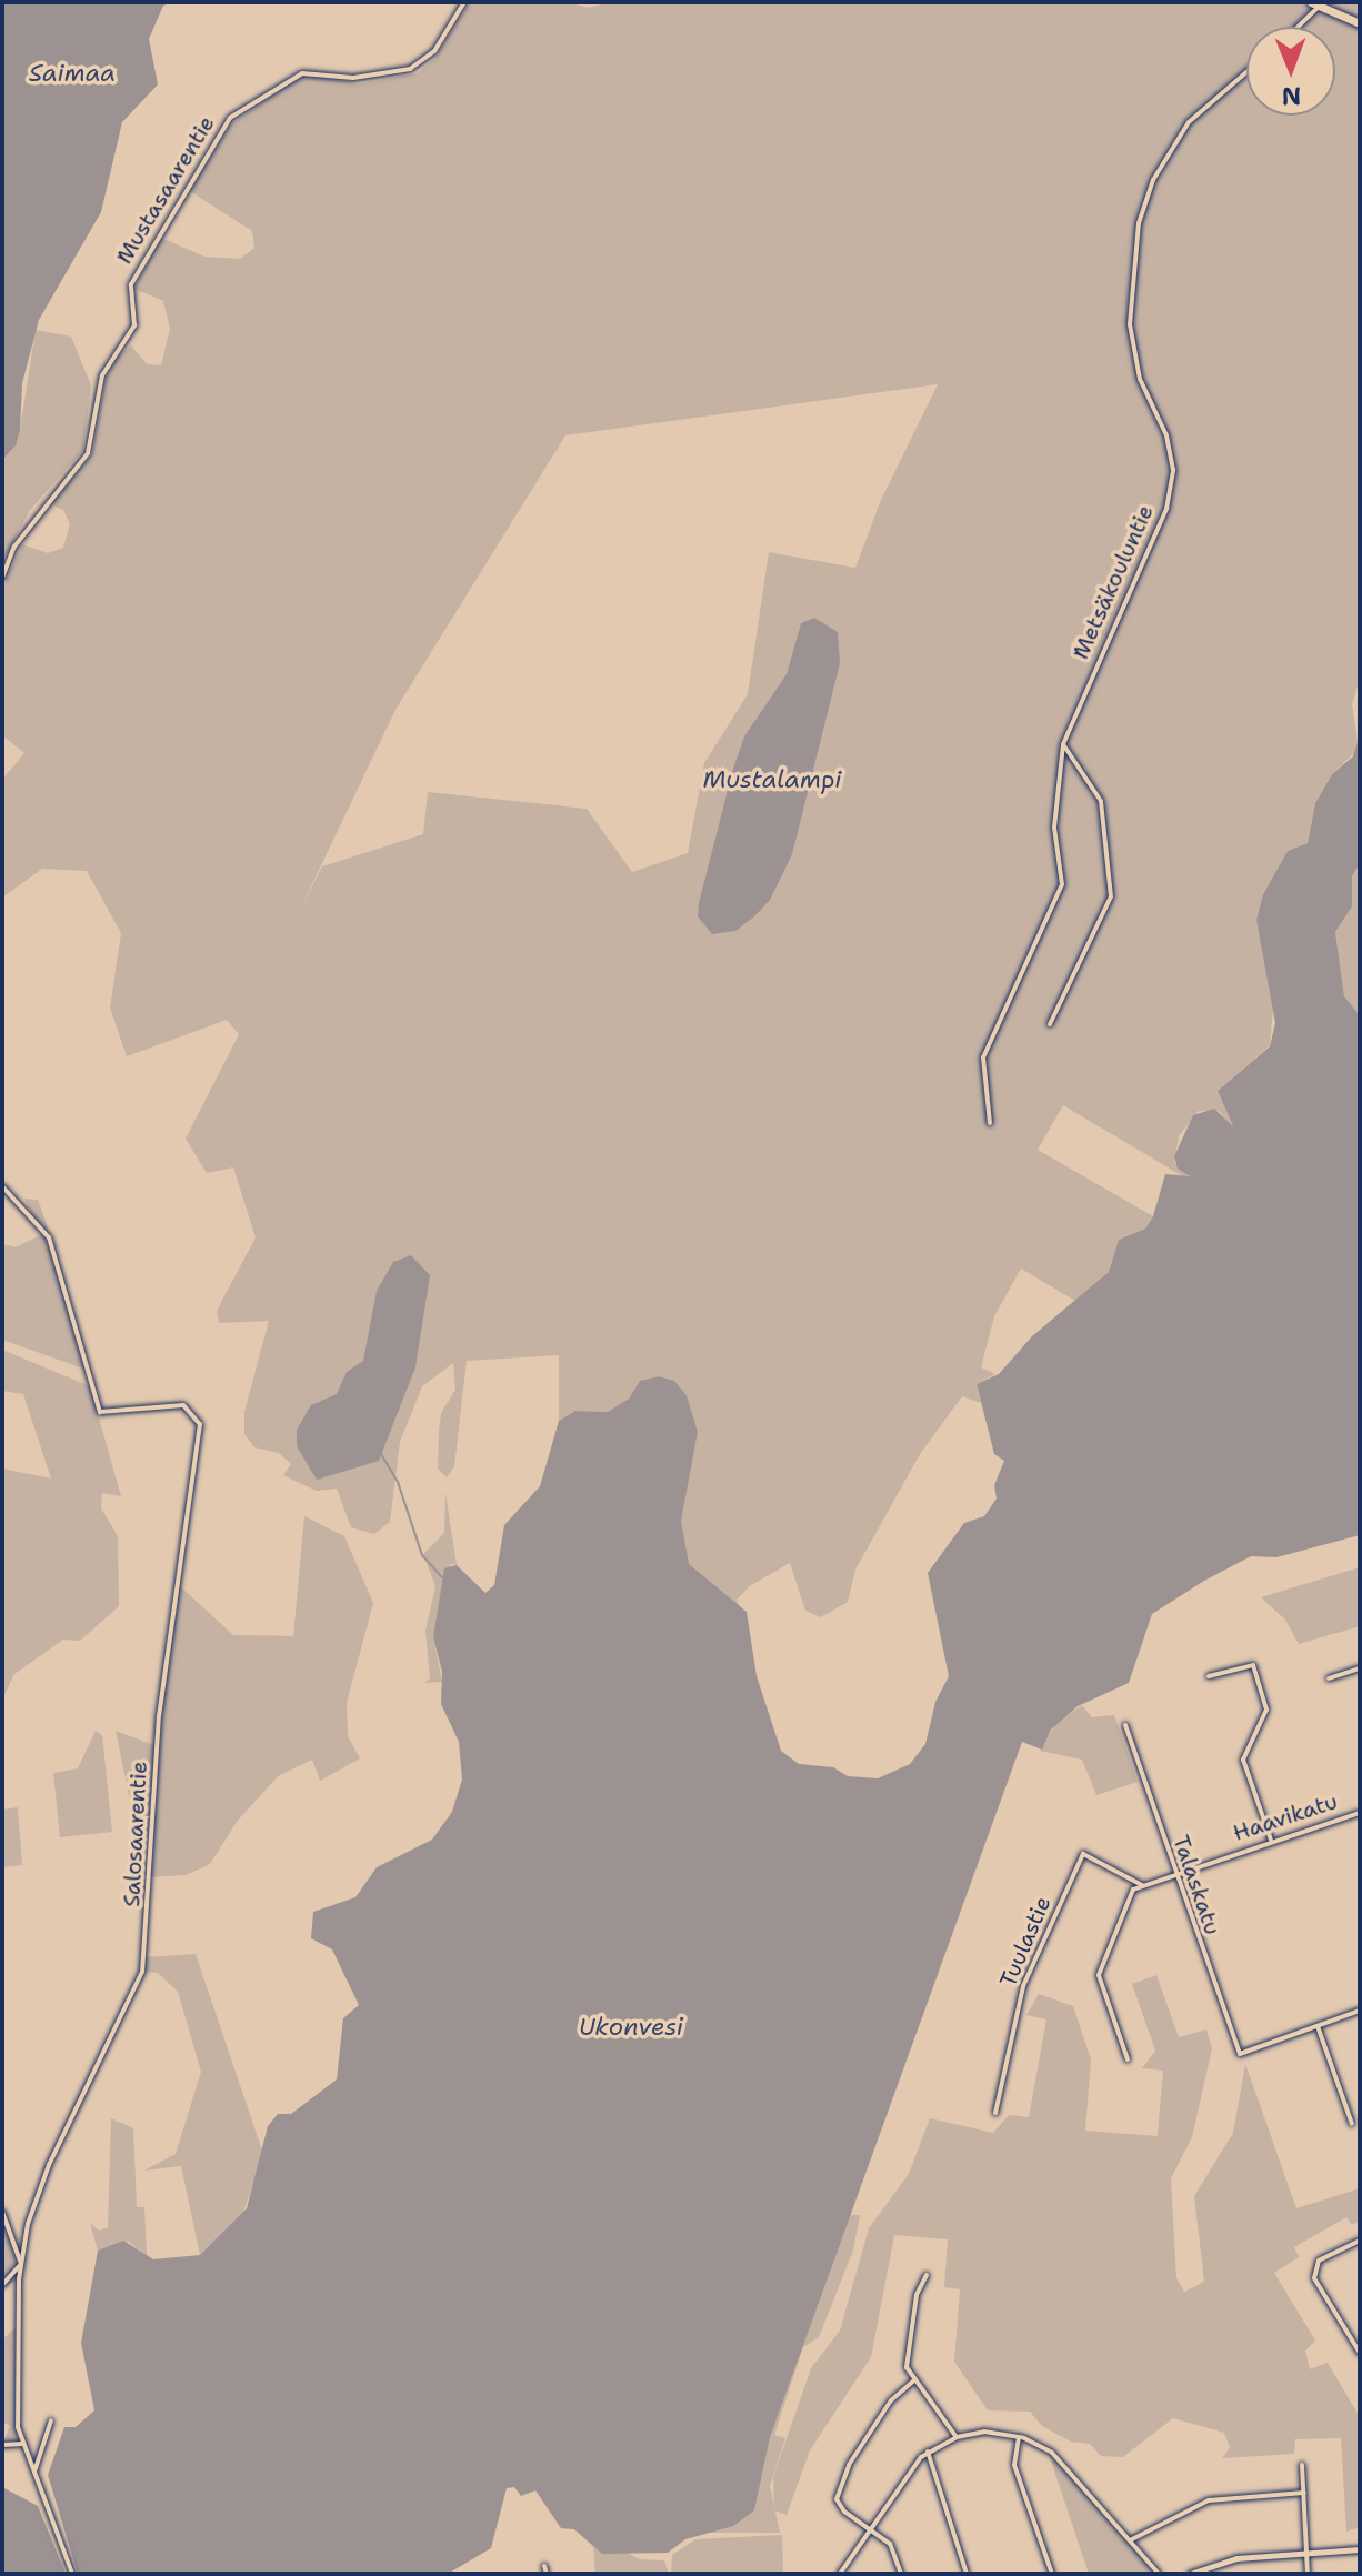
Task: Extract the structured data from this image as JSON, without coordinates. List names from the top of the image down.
{
  "streets": {
    "street": [
      "Mustasaarentie",
      "Metsäkouluntie",
      "Haavikatu",
      "Salosaarentie",
      "Talaskatu",
      "Tuulastie"
    ]
  },
  "crossings": [
    ["Haavikatu", "Talaskatu"],
    ["Haavikatu", "Tuulastie"]
  ],
  "water": ["Saimaa", "Mustalampi", "Ukonvesi"],
  "north": "bottom"
}
